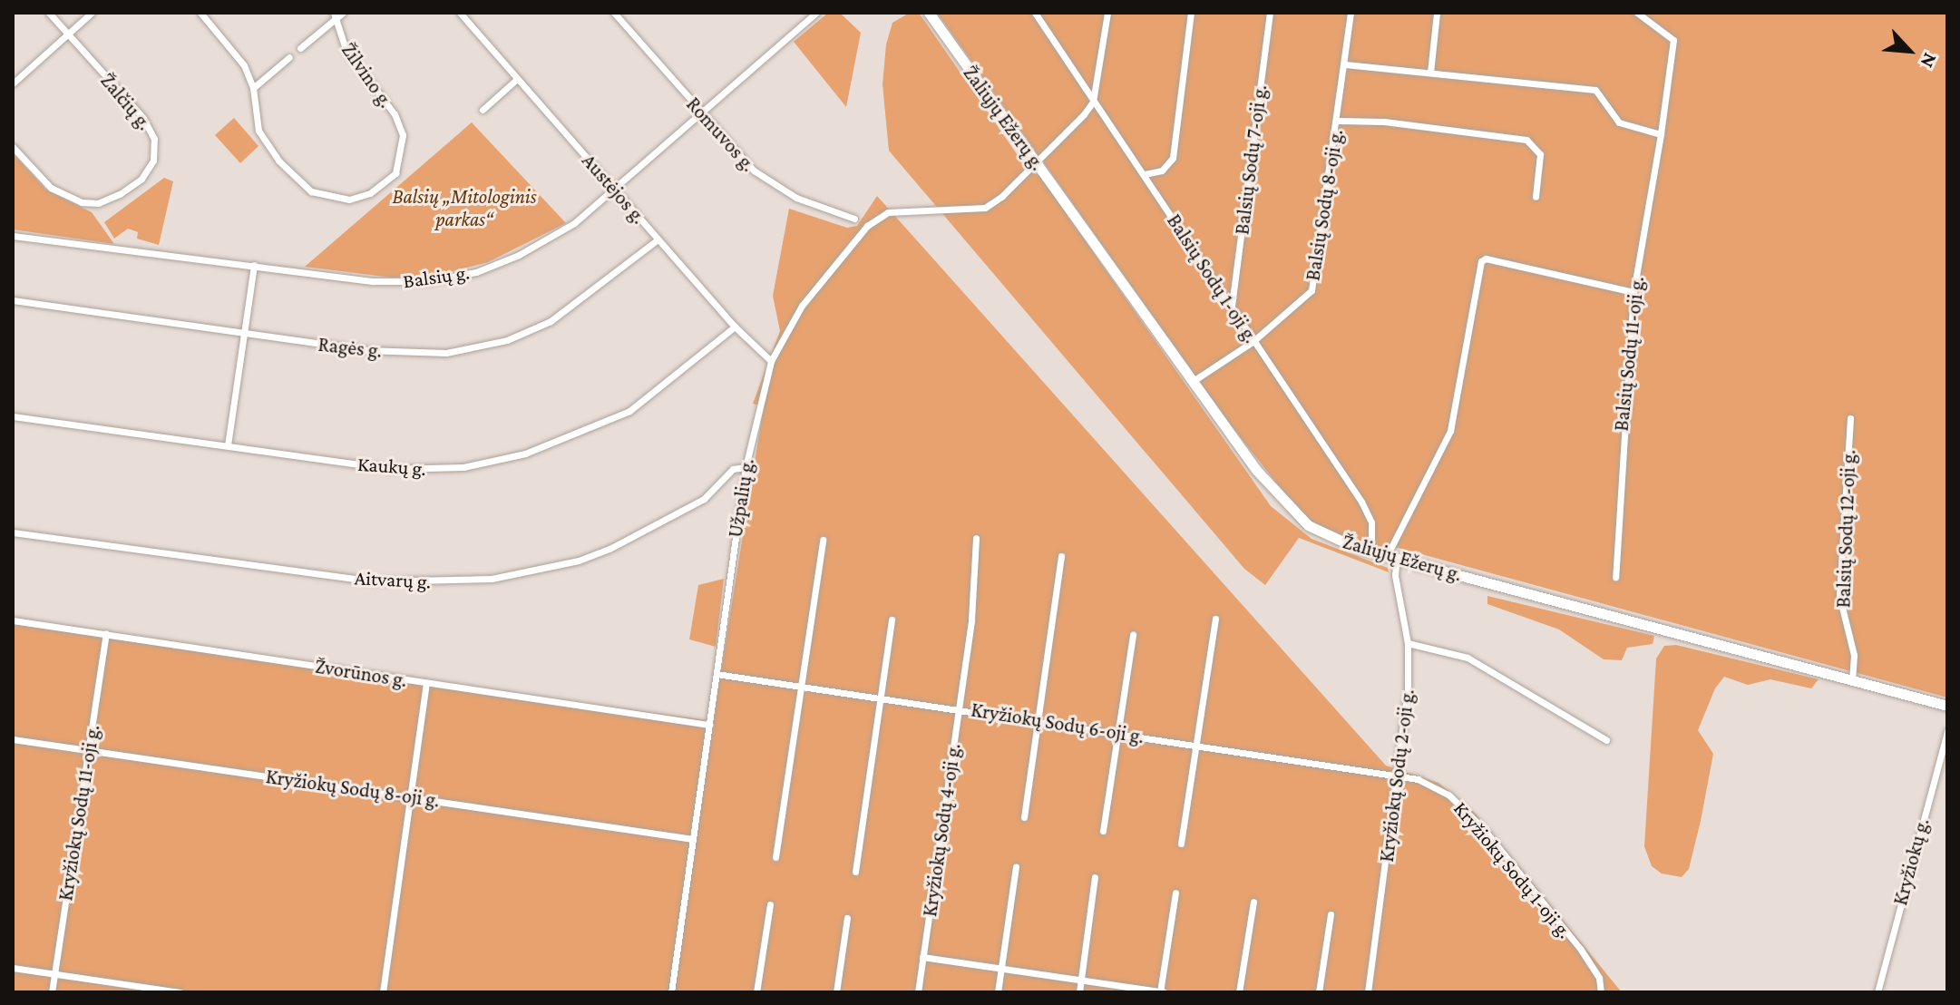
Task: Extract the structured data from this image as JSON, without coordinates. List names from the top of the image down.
{
  "streets": {
    "main road": ["Žaliųjų Ežerų g."],
    "street": [
      "Žilvino g.",
      "Žalčių g.",
      "Romuvos g.",
      "Balsių Sodų 7-oji g.",
      "Austėjos g.",
      "Balsių Sodų 8-oji g.",
      "Balsių g.",
      "Balsių Sodų 1-oji g.",
      "Ragės g.",
      "Balsių Sodų 11-oji g.",
      "Kaukų g.",
      "Užpalių g.",
      "Balsių Sodų 12-oji g.",
      "Aitvarų g.",
      "Žvorūnos g.",
      "Kryžiokų Sodų 6-oji g.",
      "Kryžiokų Sodų 2-oji g.",
      "Kryžiokų Sodų 8-oji g.",
      "Kryžiokų Sodų 11-oji g.",
      "Kryžiokų Sodų 4-oji g.",
      "Kryžiokų g.",
      "Kryžiokų Sodų 1-oji g."
    ]
  },
  "crossings": [
    ["Žaliųjų Ežerų g.", "Balsių Sodų 8-oji g."],
    ["Žaliųjų Ežerų g.", "Balsių Sodų 1-oji g."],
    ["Žaliųjų Ežerų g.", "Užpalių g."],
    ["Žaliųjų Ežerų g.", "Balsių Sodų 12-oji g."],
    ["Žaliųjų Ežerų g.", "Kryžiokų Sodų 2-oji g."],
    ["Romuvos g.", "Balsių g."],
    ["Balsių Sodų 7-oji g.", "Balsių Sodų 1-oji g."],
    ["Austėjos g.", "Balsių g."],
    ["Austėjos g.", "Ragės g."],
    ["Austėjos g.", "Kaukų g."],
    ["Austėjos g.", "Užpalių g."],
    ["Balsių Sodų 8-oji g.", "Balsių Sodų 1-oji g."],
    ["Balsių Sodų 1-oji g.", "Užpalių g."],
    ["Užpalių g.", "Aitvarų g."],
    ["Užpalių g.", "Žvorūnos g."],
    ["Užpalių g.", "Kryžiokų Sodų 6-oji g."],
    ["Užpalių g.", "Kryžiokų Sodų 8-oji g."],
    ["Žvorūnos g.", "Kryžiokų Sodų 11-oji g."],
    ["Kryžiokų Sodų 6-oji g.", "Kryžiokų Sodų 2-oji g."],
    ["Kryžiokų Sodų 6-oji g.", "Kryžiokų Sodų 4-oji g."],
    ["Kryžiokų Sodų 6-oji g.", "Kryžiokų Sodų 1-oji g."],
    ["Kryžiokų Sodų 2-oji g.", "Kryžiokų Sodų 1-oji g."],
    ["Kryžiokų Sodų 8-oji g.", "Kryžiokų Sodų 11-oji g."]
  ],
  "parks": ["Balsių „Mitologinis parkas“"],
  "north": "bottom right"
}
